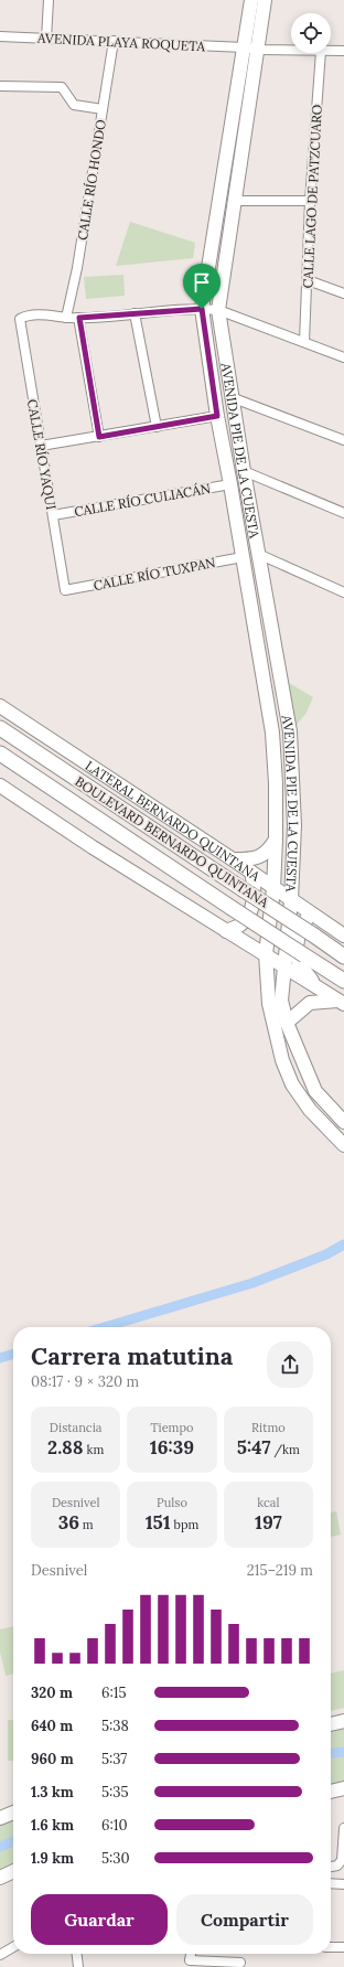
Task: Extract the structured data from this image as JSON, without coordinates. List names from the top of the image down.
{
  "streets": {
    "main road": ["AVENIDA PIE DE LA CUESTA", "LATERAL BERNARDO QUINTANA", "BOULEVARD BERNARDO QUINTANA"],
    "street": [
      "AVENIDA PLAYA ROQUETA",
      "CALLE RÍO HONDO",
      "CALLE LAGO DE PATZCUARO",
      "CALLE RÍO YAQUI",
      "CALLE RÍO CULIACÁN",
      "CALLE RÍO TUXPAN"
    ]
  },
  "crossings": [
    ["AVENIDA PLAYA ROQUETA", "CALLE RÍO HONDO"],
    ["AVENIDA PLAYA ROQUETA", "AVENIDA PIE DE LA CUESTA"],
    ["CALLE RÍO HONDO", "CALLE RÍO YAQUI"],
    ["AVENIDA PIE DE LA CUESTA", "CALLE RÍO CULIACÁN"],
    ["AVENIDA PIE DE LA CUESTA", "CALLE RÍO TUXPAN"],
    ["AVENIDA PIE DE LA CUESTA", "LATERAL BERNARDO QUINTANA"],
    ["CALLE RÍO YAQUI", "CALLE RÍO CULIACÁN"],
    ["CALLE RÍO YAQUI", "CALLE RÍO TUXPAN"]
  ],
  "page": {
    "heading": ["Carrera matutina", "08:17 · 9 × 320 m"],
    "stats": [
      ["Distancia", "2.88 km"],
      ["Tiempo", "16:39"],
      ["Ritmo", "5:47 /km"],
      ["Desnivel", "36 m"],
      ["Pulso", "151 bpm"],
      ["kcal", "197"]
    ],
    "chart": ["Desnivel", "215–219 m"],
    "list": [
      {
        "name": "320 m",
        "note": "6:15"
      },
      {
        "name": "640 m",
        "note": "5:38"
      },
      {
        "name": "960 m",
        "note": "5:37"
      },
      {
        "name": "1.3 km",
        "note": "5:35"
      },
      {
        "name": "1.6 km",
        "note": "6:10"
      },
      {
        "name": "1.9 km",
        "note": "5:30"
      }
    ],
    "buttons": ["Guardar", "Compartir"]
  }
}
